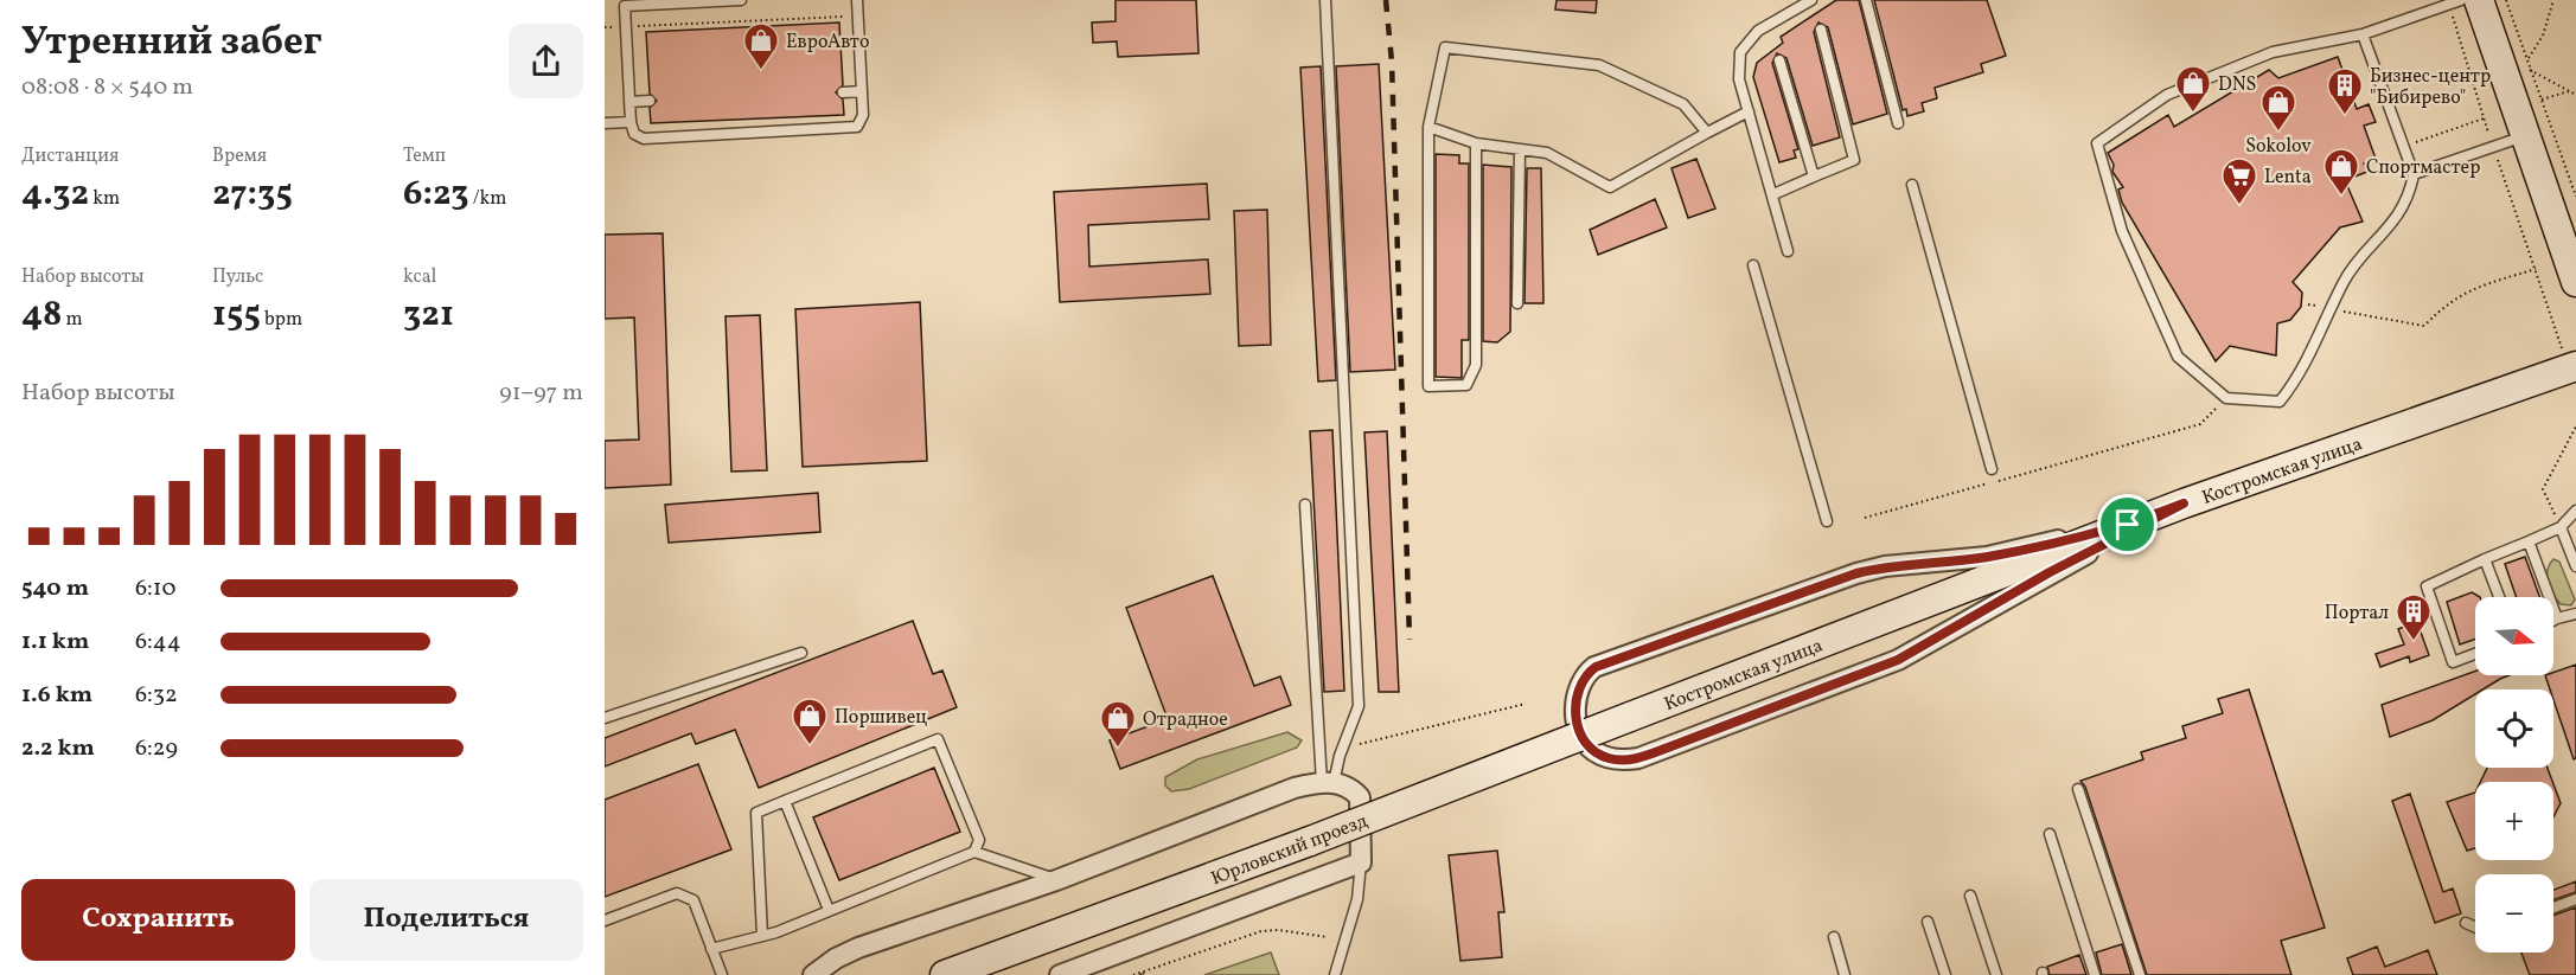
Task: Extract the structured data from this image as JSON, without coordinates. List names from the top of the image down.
{
  "streets": {
    "main road": ["Костромская улица", "Юрловский проезд"]
  },
  "crossings": [
    ["Костромская улица", "Юрловский проезд"]
  ],
  "places": {
    "shop": [
      "ЕвроАвто",
      "DNS",
      "Sokolov",
      "Спортмастер",
      "Поршивец",
      "Отрадное"
    ],
    "building": ["Бизнес-центр \"Бибирево\"", "Портал"],
    "supermarket": ["Lenta"]
  },
  "north": "right",
  "page": {
    "heading": ["Утренний забег", "08:08 · 8 × 540 m"],
    "stats": [
      ["Дистанция", "4.32 km"],
      ["Время", "27:35"],
      ["Темп", "6:23 /km"],
      ["Набор высоты", "48 m"],
      ["Пульс", "155 bpm"],
      ["kcal", "321"]
    ],
    "chart": ["Набор высоты", "91–97 m"],
    "list": [
      {
        "name": "540 m",
        "note": "6:10"
      },
      {
        "name": "1.1 km",
        "note": "6:44"
      },
      {
        "name": "1.6 km",
        "note": "6:32"
      },
      {
        "name": "2.2 km",
        "note": "6:29"
      }
    ],
    "map_buttons": ["+", "−"],
    "buttons": ["Сохранить", "Поделиться"]
  }
}
